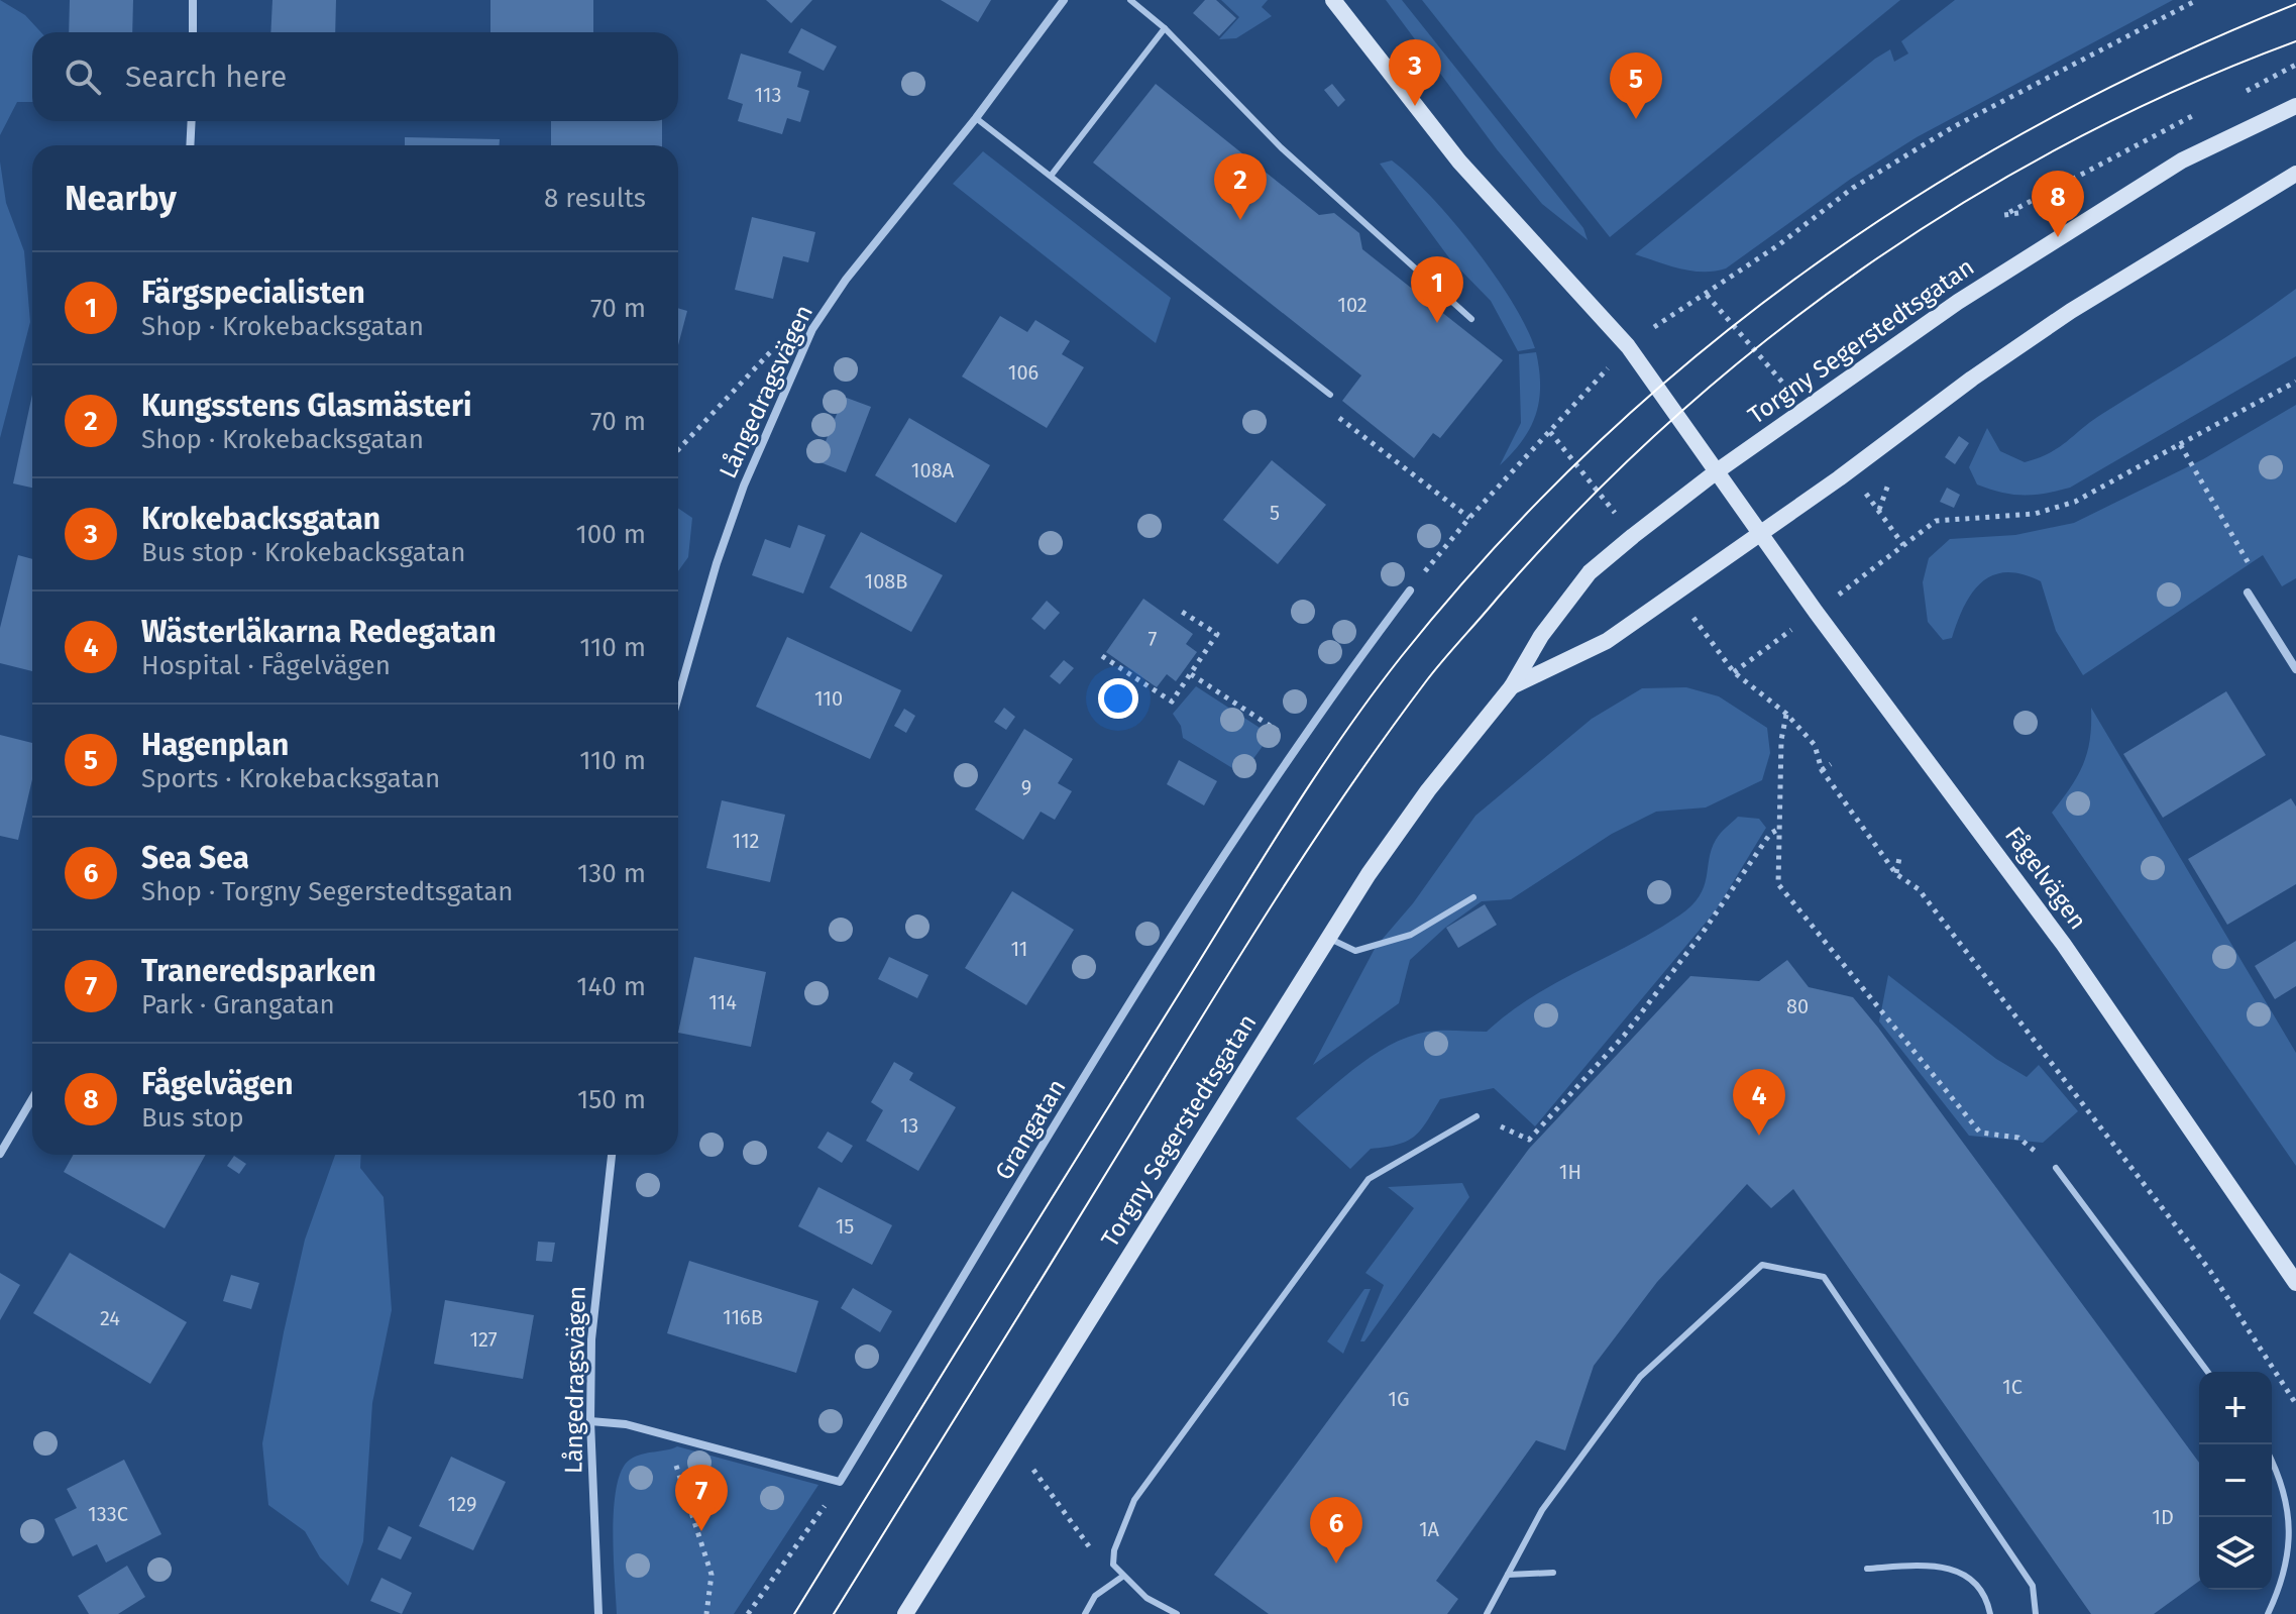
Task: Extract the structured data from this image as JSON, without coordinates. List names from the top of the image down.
{
  "streets": {
    "street": [
      "Torgny Segerstedtsgatan",
      "Långedragsvägen",
      "Fågelvägen",
      "Grangatan"
    ]
  },
  "crossings": [
    ["Torgny Segerstedtsgatan", "Fågelvägen"]
  ],
  "house_numbers": [
    "113",
    "102",
    "106",
    "108A",
    "5",
    "108B",
    "7",
    "110",
    "9",
    "112",
    "11",
    "114",
    "80",
    "13",
    "1H",
    "15",
    "116B",
    "24",
    "127",
    "1C",
    "1G",
    "129",
    "133C",
    "1D",
    "1A"
  ],
  "page": {
    "search": "Search here",
    "pins": [
      "3",
      "5",
      "2",
      "8",
      "1",
      "4",
      "7",
      "6"
    ],
    "heading": ["Nearby", "8 results"],
    "list": [
      {
        "mark": "1",
        "name": "Färgspecialisten",
        "note": "Shop · Krokebacksgatan",
        "value": "70 m"
      },
      {
        "mark": "2",
        "name": "Kungsstens Glasmästeri",
        "note": "Shop · Krokebacksgatan",
        "value": "70 m"
      },
      {
        "mark": "3",
        "name": "Krokebacksgatan",
        "note": "Bus stop · Krokebacksgatan",
        "value": "100 m"
      },
      {
        "mark": "4",
        "name": "Wästerläkarna Redegatan",
        "note": "Hospital · Fågelvägen",
        "value": "110 m"
      },
      {
        "mark": "5",
        "name": "Hagenplan",
        "note": "Sports · Krokebacksgatan",
        "value": "110 m"
      },
      {
        "mark": "6",
        "name": "Sea Sea",
        "note": "Shop · Torgny Segerstedtsgatan",
        "value": "130 m"
      },
      {
        "mark": "7",
        "name": "Traneredsparken",
        "note": "Park · Grangatan",
        "value": "140 m"
      },
      {
        "mark": "8",
        "name": "Fågelvägen",
        "note": "Bus stop",
        "value": "150 m"
      }
    ],
    "map_buttons": ["+", "−"]
  }
}
